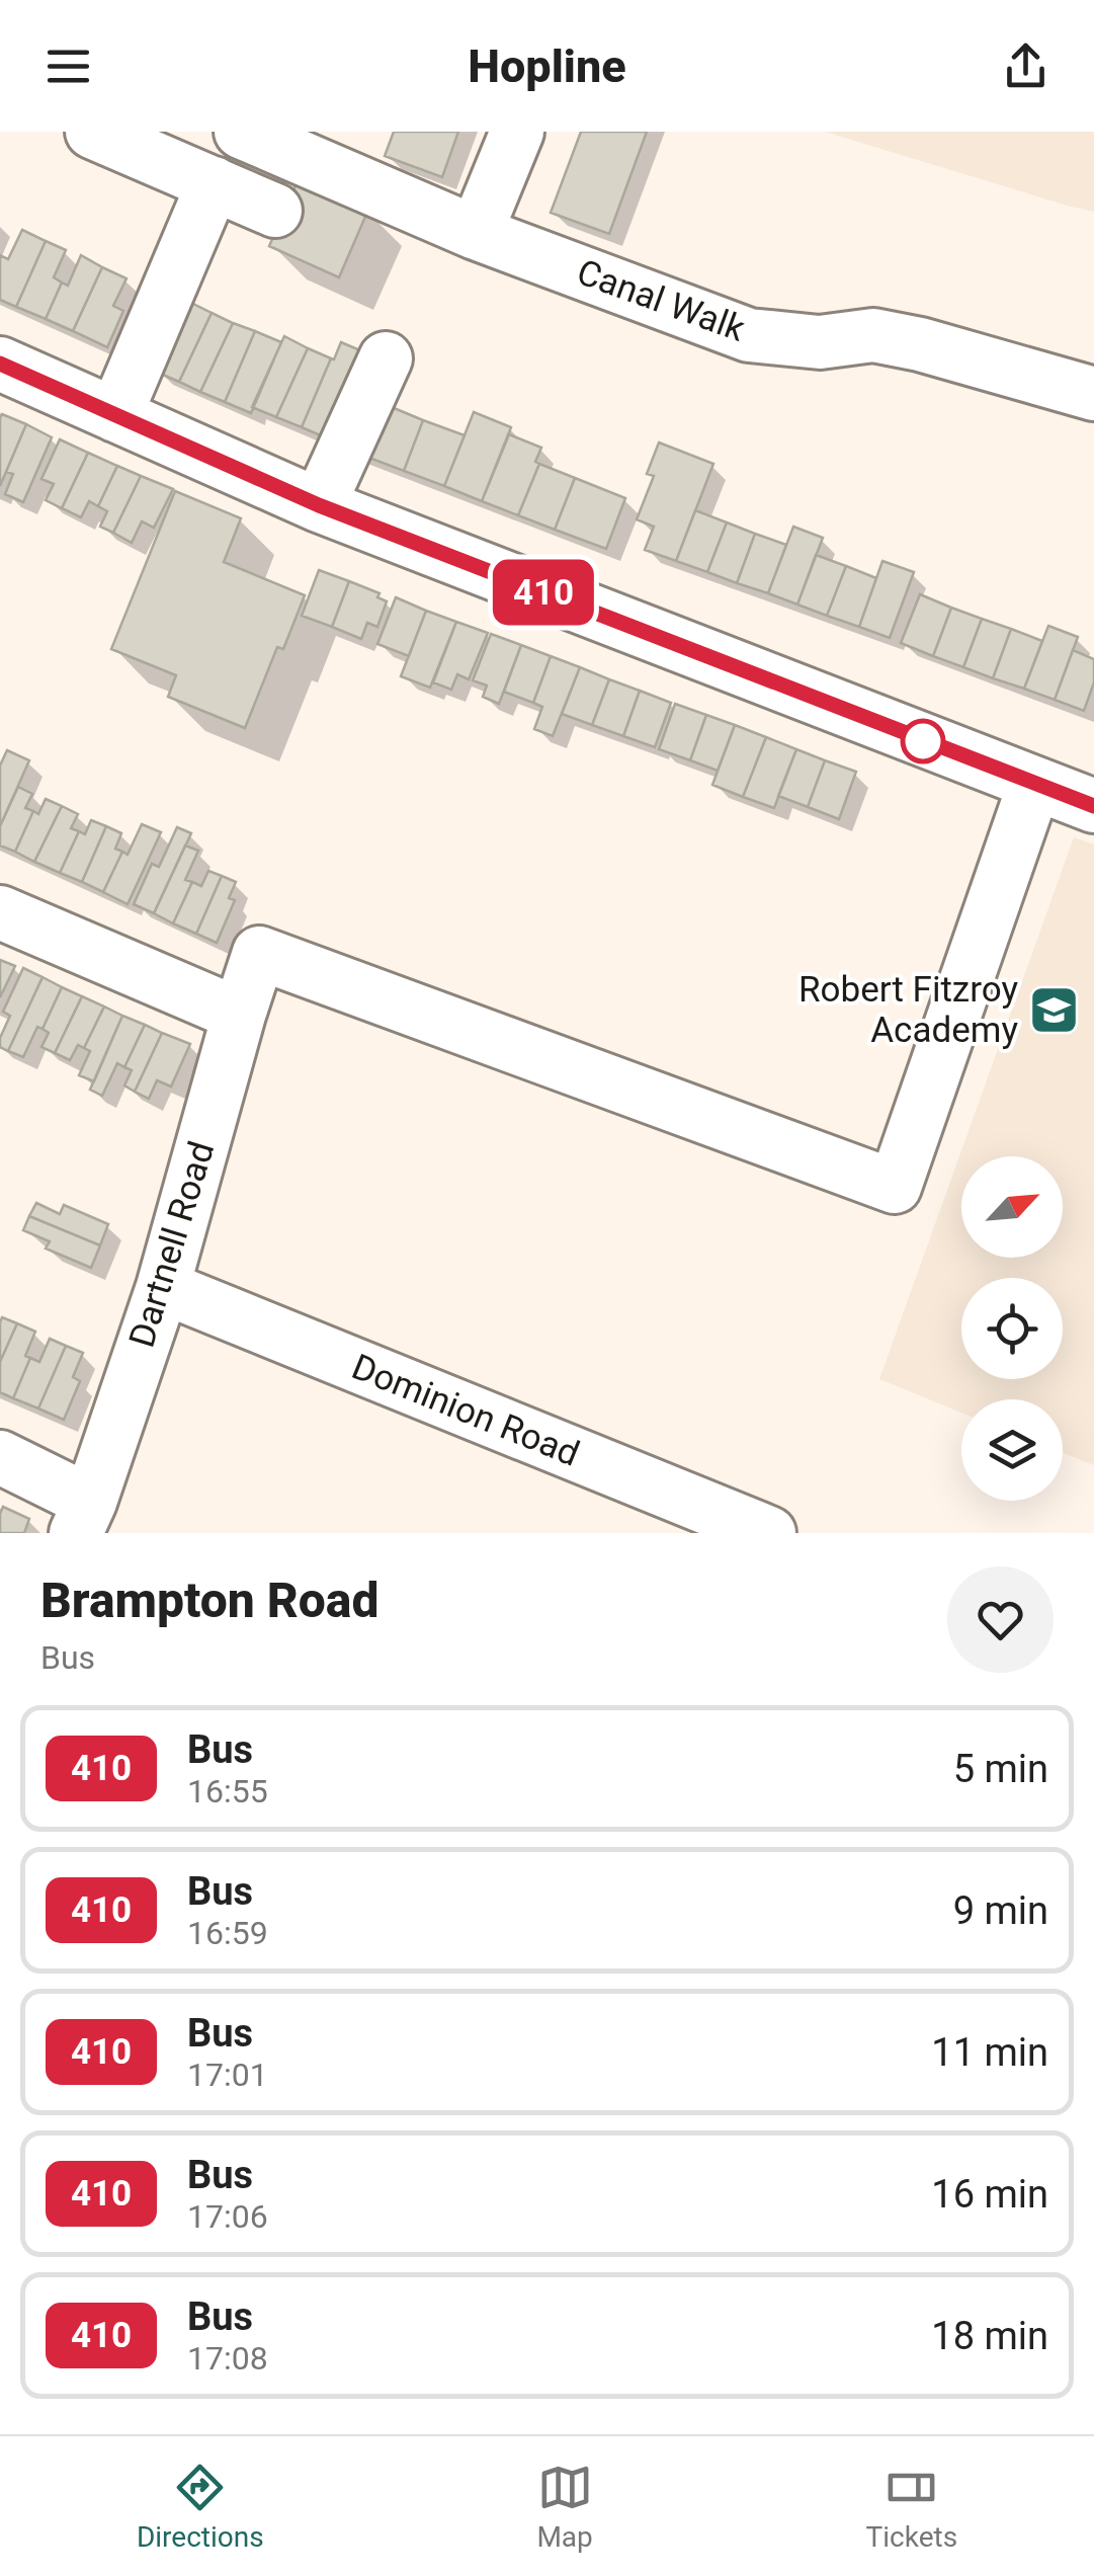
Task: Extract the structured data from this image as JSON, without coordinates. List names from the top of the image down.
{
  "streets": {
    "street": ["Canal Walk", "Dartnell Road", "Dominion Road"]
  },
  "crossings": [
    ["Dartnell Road", "Dominion Road"]
  ],
  "places": {
    "school or university": ["Robert Fitzroy Academy"]
  },
  "lines": ["bus line 410"],
  "north": "top right",
  "page": {
    "header": "Hopline",
    "on_map": "410",
    "heading": ["Brampton Road", "Bus"],
    "list": [
      {
        "mark": "410",
        "name": "Bus",
        "note": "16:55",
        "value": "5 min"
      },
      {
        "mark": "410",
        "name": "Bus",
        "note": "16:59",
        "value": "9 min"
      },
      {
        "mark": "410",
        "name": "Bus",
        "note": "17:01",
        "value": "11 min"
      },
      {
        "mark": "410",
        "name": "Bus",
        "note": "17:06",
        "value": "16 min"
      },
      {
        "mark": "410",
        "name": "Bus",
        "note": "17:08",
        "value": "18 min"
      }
    ],
    "tabs": ["Directions", "Map", "Tickets"]
  }
}
